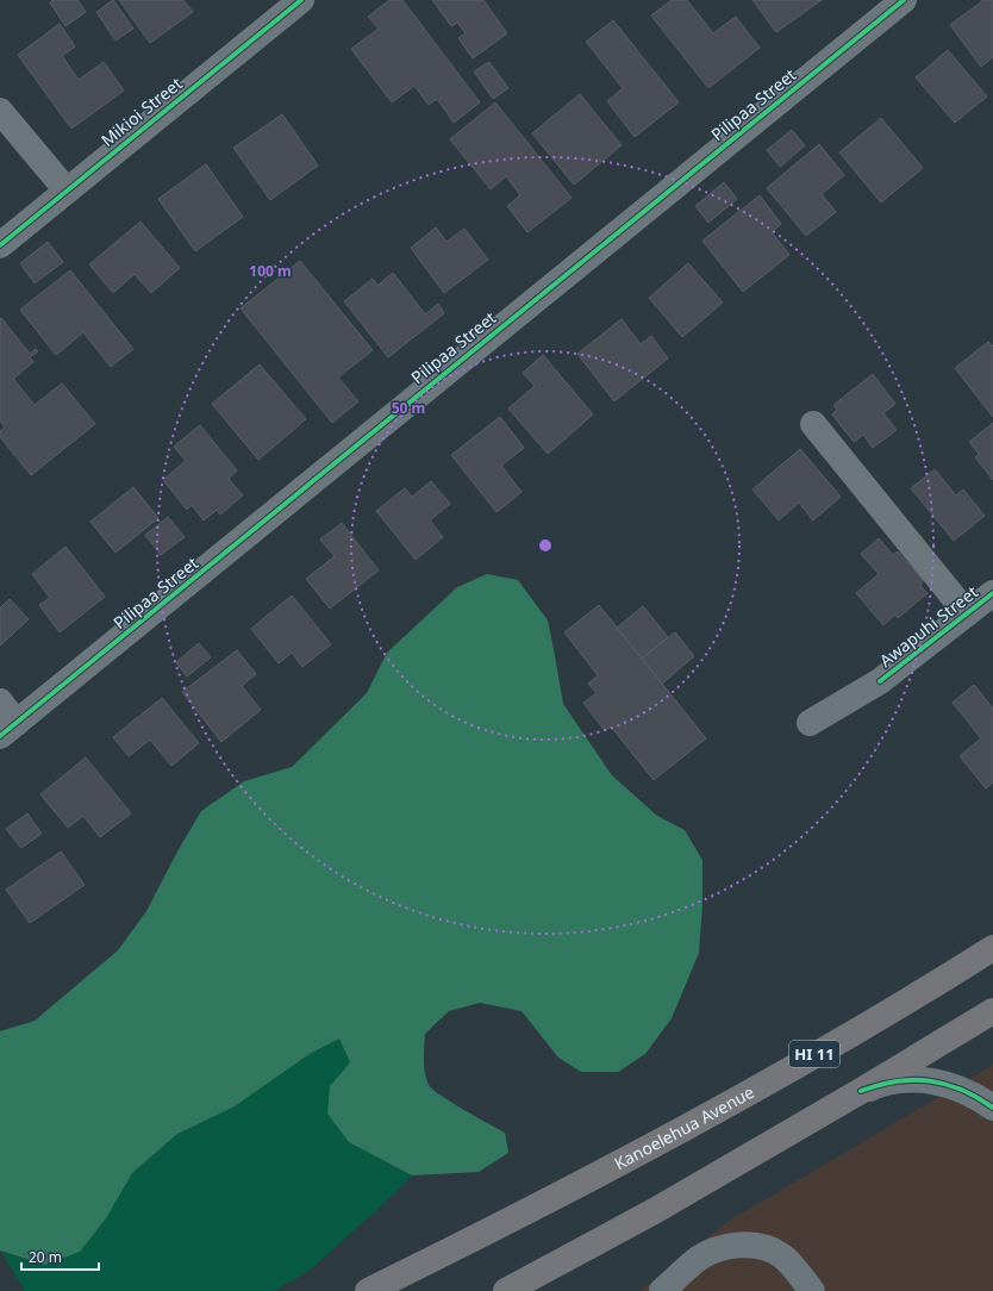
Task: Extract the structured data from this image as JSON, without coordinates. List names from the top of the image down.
{
  "streets": {
    "highway": ["HI 11", "Kanoelehua Avenue"],
    "street": ["Pilipaa Street", "Mikioi Street", "Awapuhi Street"]
  },
  "scale_bar": "20 m",
  "rings": ["100 m", "50 m"]
}
